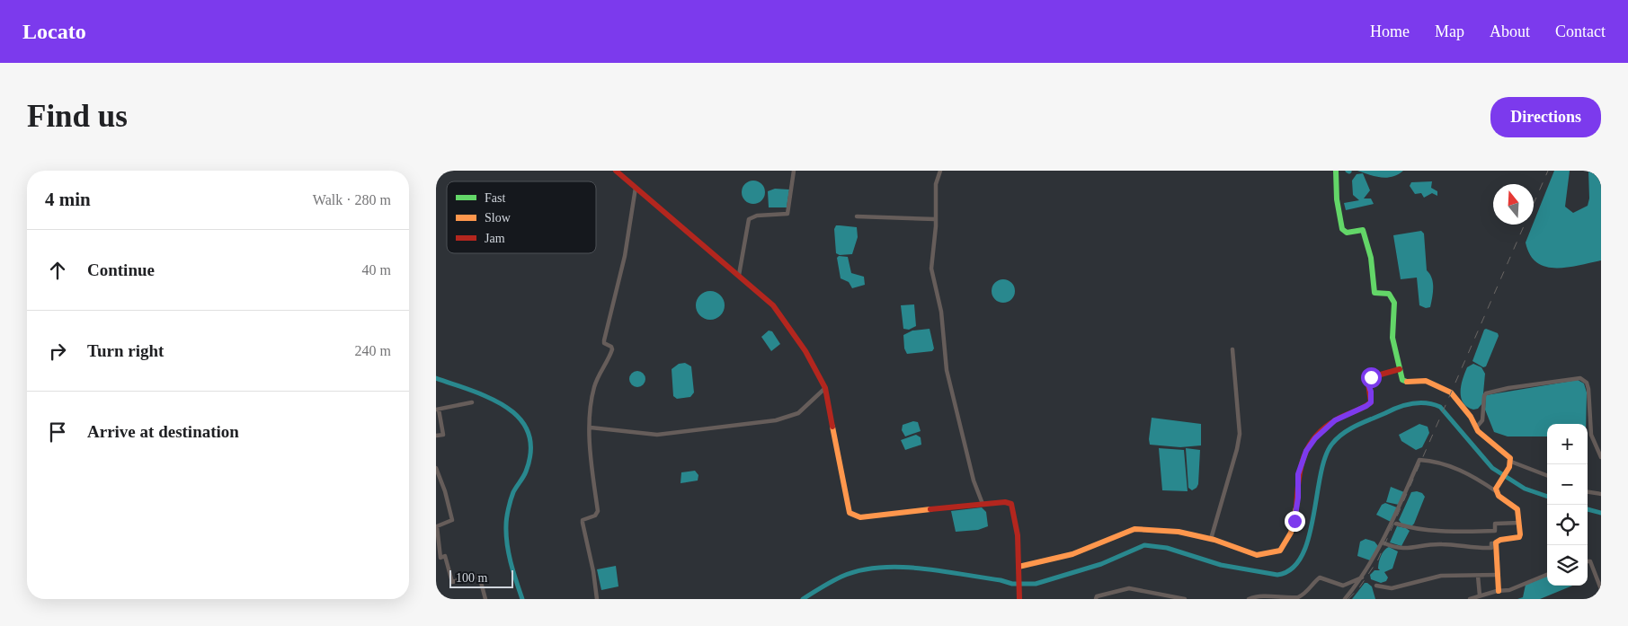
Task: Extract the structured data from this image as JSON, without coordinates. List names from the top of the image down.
{
  "legend": ["Fast", "Slow", "Jam"],
  "scale_bar": "100 m",
  "north": "top",
  "page": {
    "header": "Locato",
    "nav": [
      "Home",
      "Map",
      "About",
      "Contact"
    ],
    "buttons": "Directions",
    "title": "Find us",
    "heading": ["4 min", "Walk · 280 m"],
    "list": [
      ["Continue", "40 m"],
      ["Turn right", "240 m"],
      "Arrive at destination"
    ],
    "map_buttons": ["+", "−"],
    "scale": "100 m"
  }
}
